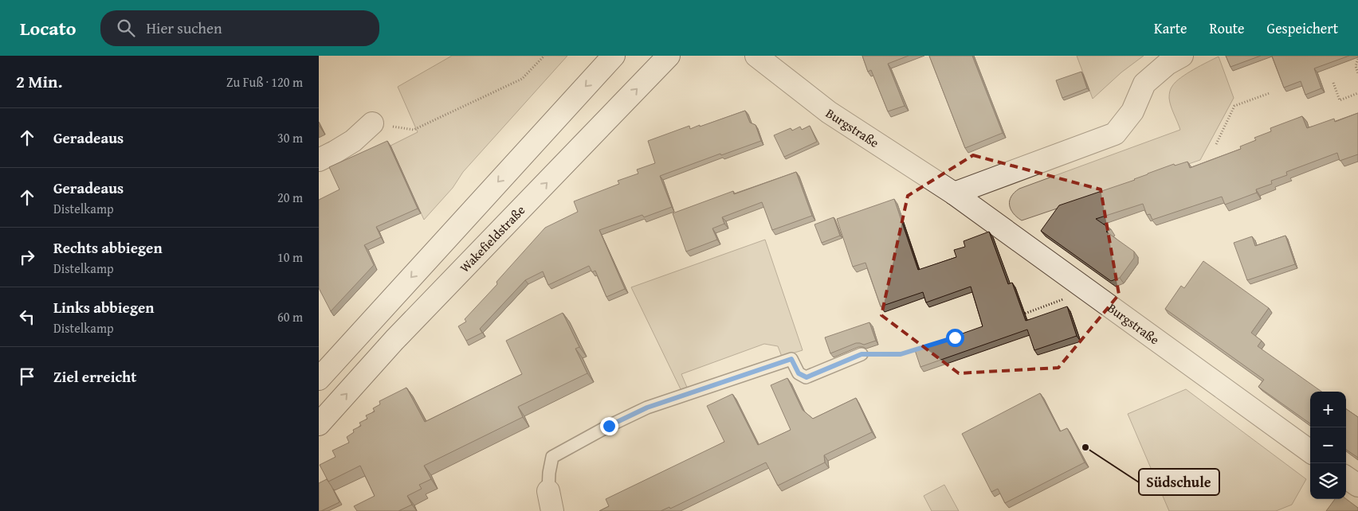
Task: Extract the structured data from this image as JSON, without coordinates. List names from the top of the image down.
{
  "streets": {
    "street": ["Burgstraße", "Wakefieldstraße"]
  },
  "places": ["Südschule"],
  "page": {
    "header": "Locato",
    "search": "Hier suchen",
    "nav": ["Karte", "Route", "Gespeichert"],
    "heading": ["2 Min.", "Zu Fuß · 120 m"],
    "list": [
      ["Geradeaus", "30 m"],
      ["Geradeaus", "Distelkamp", "20 m"],
      ["Rechts abbiegen", "Distelkamp", "10 m"],
      ["Links abbiegen", "Distelkamp", "60 m"],
      "Ziel erreicht"
    ],
    "map_buttons": ["+", "−"]
  }
}
